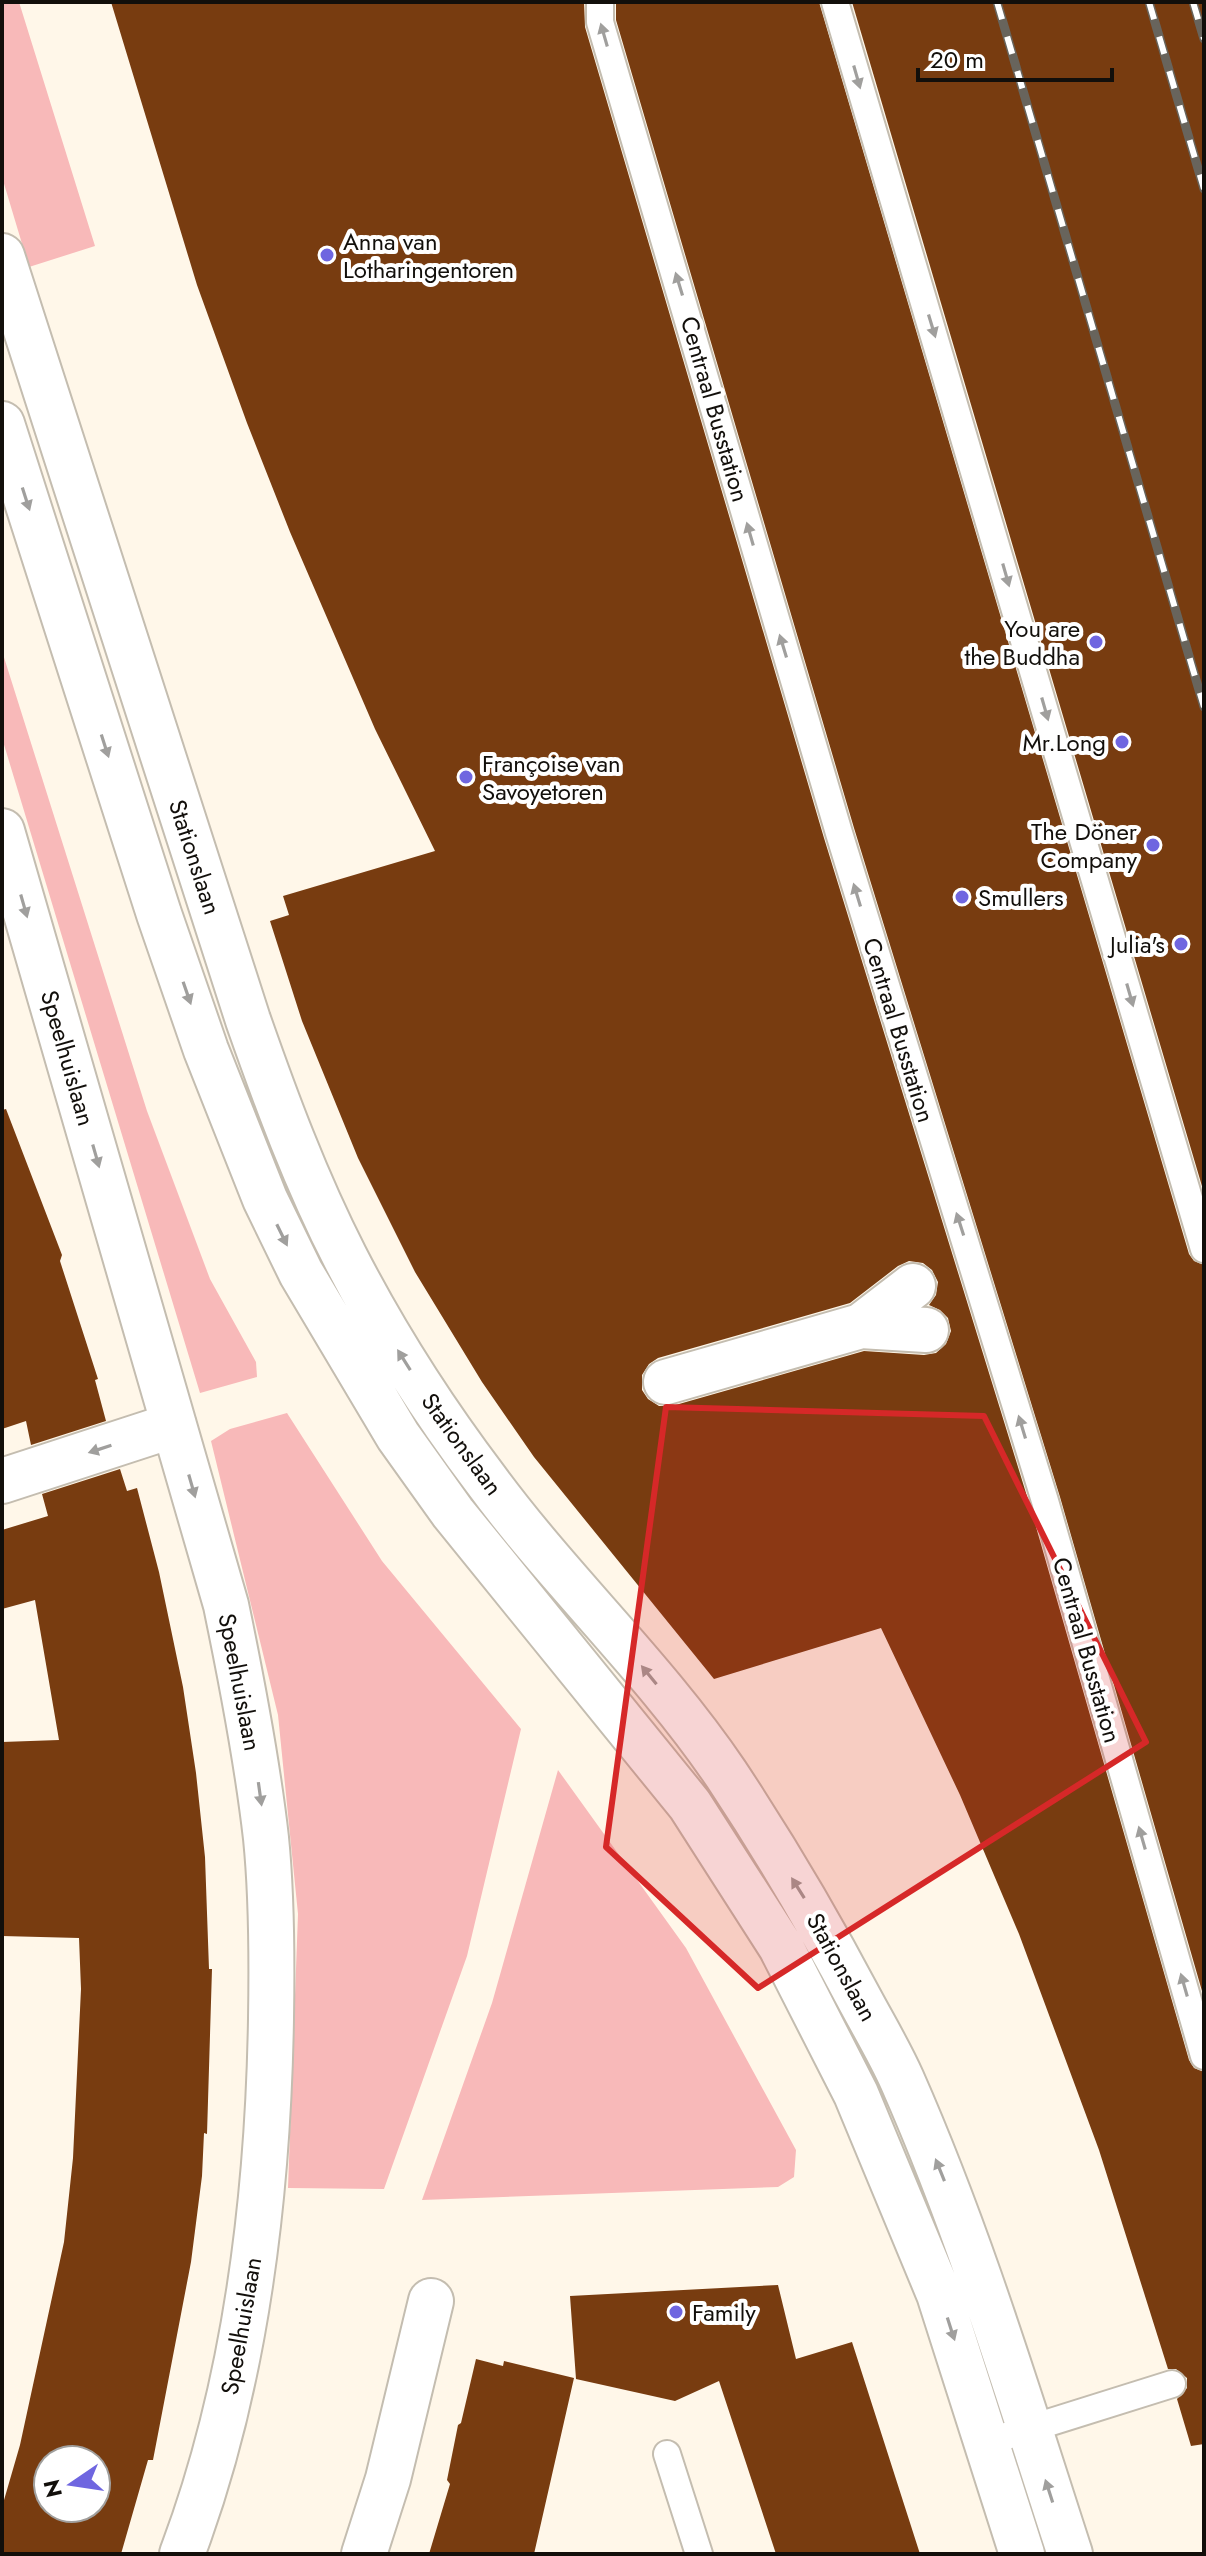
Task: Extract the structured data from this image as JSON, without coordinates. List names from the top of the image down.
{
  "streets": {
    "main road": ["Stationslaan", "Speelhuislaan"],
    "lane": ["Centraal Busstation"]
  },
  "one_way": ["Speelhuislaan"],
  "places": [
    "Anna van Lotharingentoren",
    "You are the Buddha",
    "Mr.Long",
    "Françoise van Savoyetoren",
    "The Döner Company",
    "Smullers",
    "Julia's",
    "Family"
  ],
  "scale_bar": "20 m",
  "north": "left"
}
